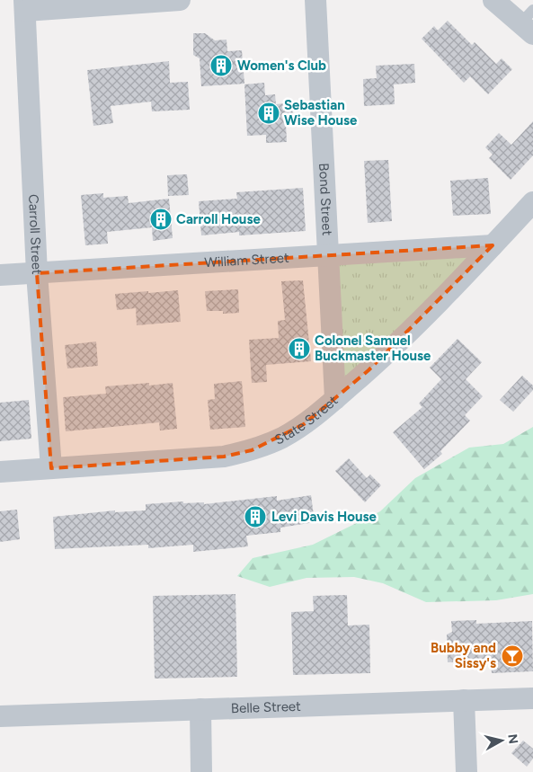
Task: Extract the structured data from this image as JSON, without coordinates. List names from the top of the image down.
{
  "streets": {
    "street": [
      "Bond Street",
      "Carroll Street",
      "William Street",
      "State Street",
      "Belle Street"
    ]
  },
  "crossings": [
    ["Bond Street", "William Street"],
    ["Bond Street", "State Street"],
    ["Carroll Street", "William Street"],
    ["Carroll Street", "State Street"],
    ["William Street", "State Street"]
  ],
  "places": {
    "building": [
      "Women's Club",
      "Sebastian Wise House",
      "Carroll House",
      "Colonel Samuel Buckmaster House",
      "Levi Davis House"
    ],
    "bar": ["Bubby and Sissy's"]
  },
  "north": "right"
}
